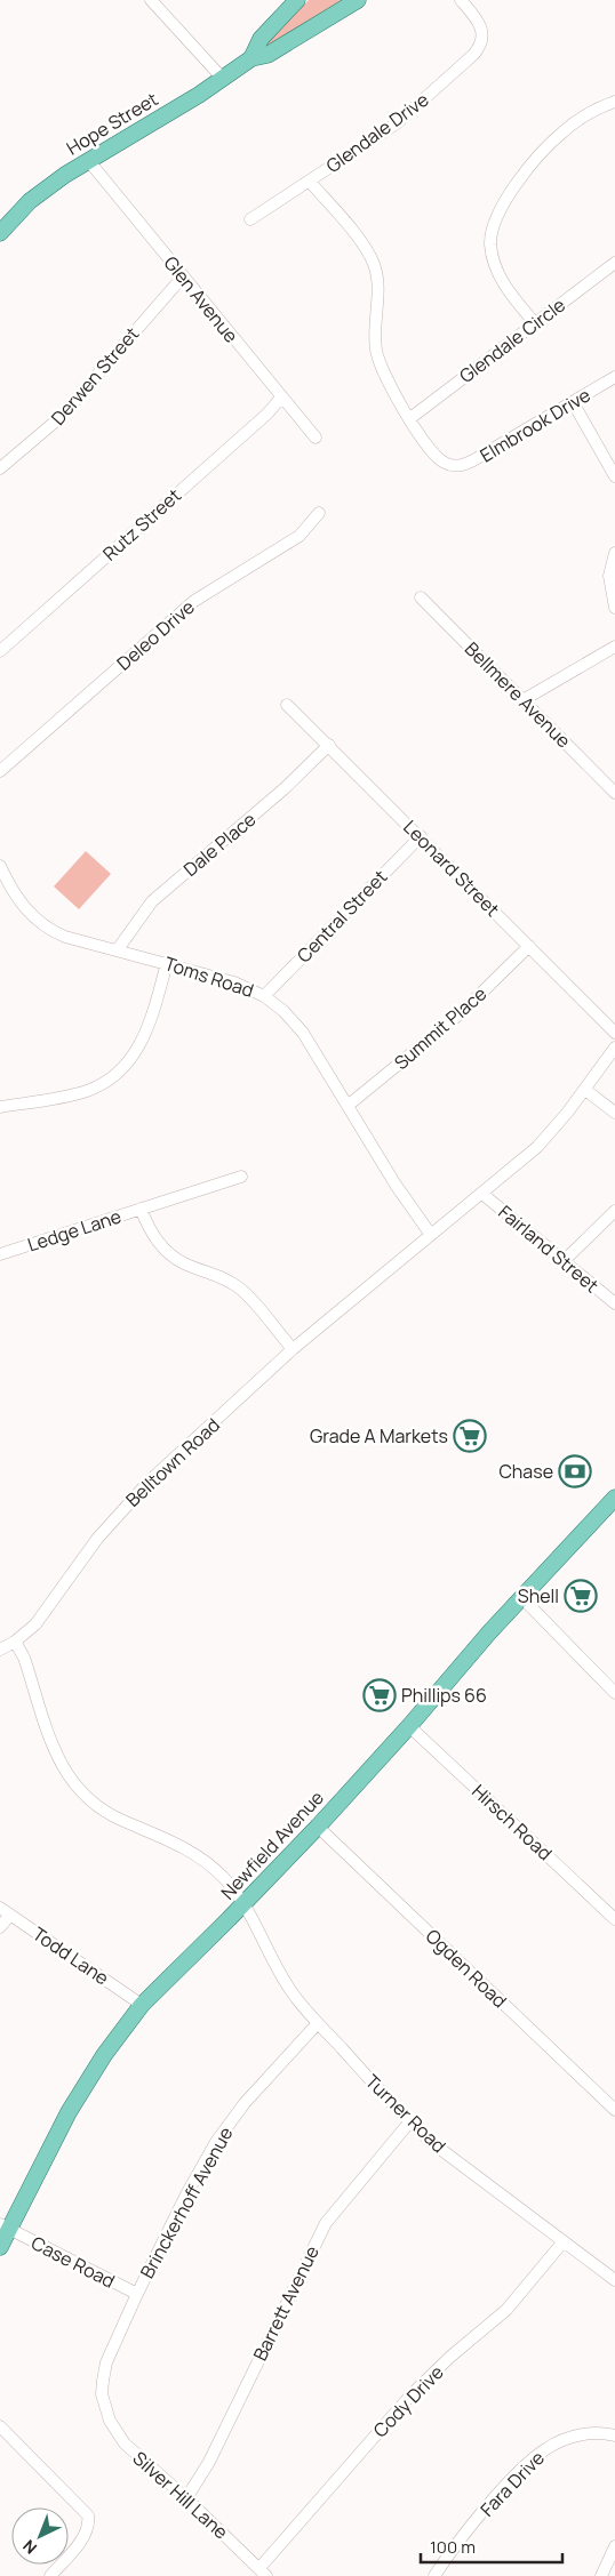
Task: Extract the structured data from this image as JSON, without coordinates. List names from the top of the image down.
{
  "streets": {
    "main road": ["Hope Street", "Newfield Avenue"],
    "street": [
      "Glendale Drive",
      "Glen Avenue",
      "Glendale Circle",
      "Derwen Street",
      "Elmbrook Drive",
      "Rutz Street",
      "Deleo Drive",
      "Bellmere Avenue",
      "Dale Place",
      "Leonard Street",
      "Central Street",
      "Toms Road",
      "Summit Place",
      "Ledge Lane",
      "Fairland Street",
      "Belltown Road",
      "Hirsch Road",
      "Todd Lane",
      "Ogden Road",
      "Turner Road",
      "Brinckerhoff Avenue",
      "Case Road",
      "Barrett Avenue",
      "Cody Drive",
      "Fara Drive",
      "Silver Hill Lane"
    ]
  },
  "crossings": [
    ["Hope Street", "Glen Avenue"],
    ["Glen Avenue", "Derwen Street"],
    ["Glen Avenue", "Rutz Street"],
    ["Glendale Circle", "Elmbrook Drive"],
    ["Dale Place", "Leonard Street"],
    ["Dale Place", "Toms Road"],
    ["Leonard Street", "Central Street"],
    ["Leonard Street", "Summit Place"],
    ["Central Street", "Toms Road"],
    ["Toms Road", "Summit Place"],
    ["Toms Road", "Belltown Road"],
    ["Ledge Lane", "Belltown Road"],
    ["Fairland Street", "Belltown Road"],
    ["Hirsch Road", "Newfield Avenue"],
    ["Newfield Avenue", "Todd Lane"],
    ["Newfield Avenue", "Ogden Road"],
    ["Newfield Avenue", "Turner Road"],
    ["Newfield Avenue", "Case Road"],
    ["Turner Road", "Brinckerhoff Avenue"],
    ["Turner Road", "Barrett Avenue"],
    ["Turner Road", "Cody Drive"],
    ["Brinckerhoff Avenue", "Case Road"],
    ["Brinckerhoff Avenue", "Silver Hill Lane"],
    ["Barrett Avenue", "Silver Hill Lane"],
    ["Cody Drive", "Silver Hill Lane"]
  ],
  "places": {
    "supermarket": ["Grade A Markets", "Shell", "Phillips 66"],
    "bank": ["Chase"]
  },
  "scale_bar": "100 m",
  "north": "bottom left"
}
